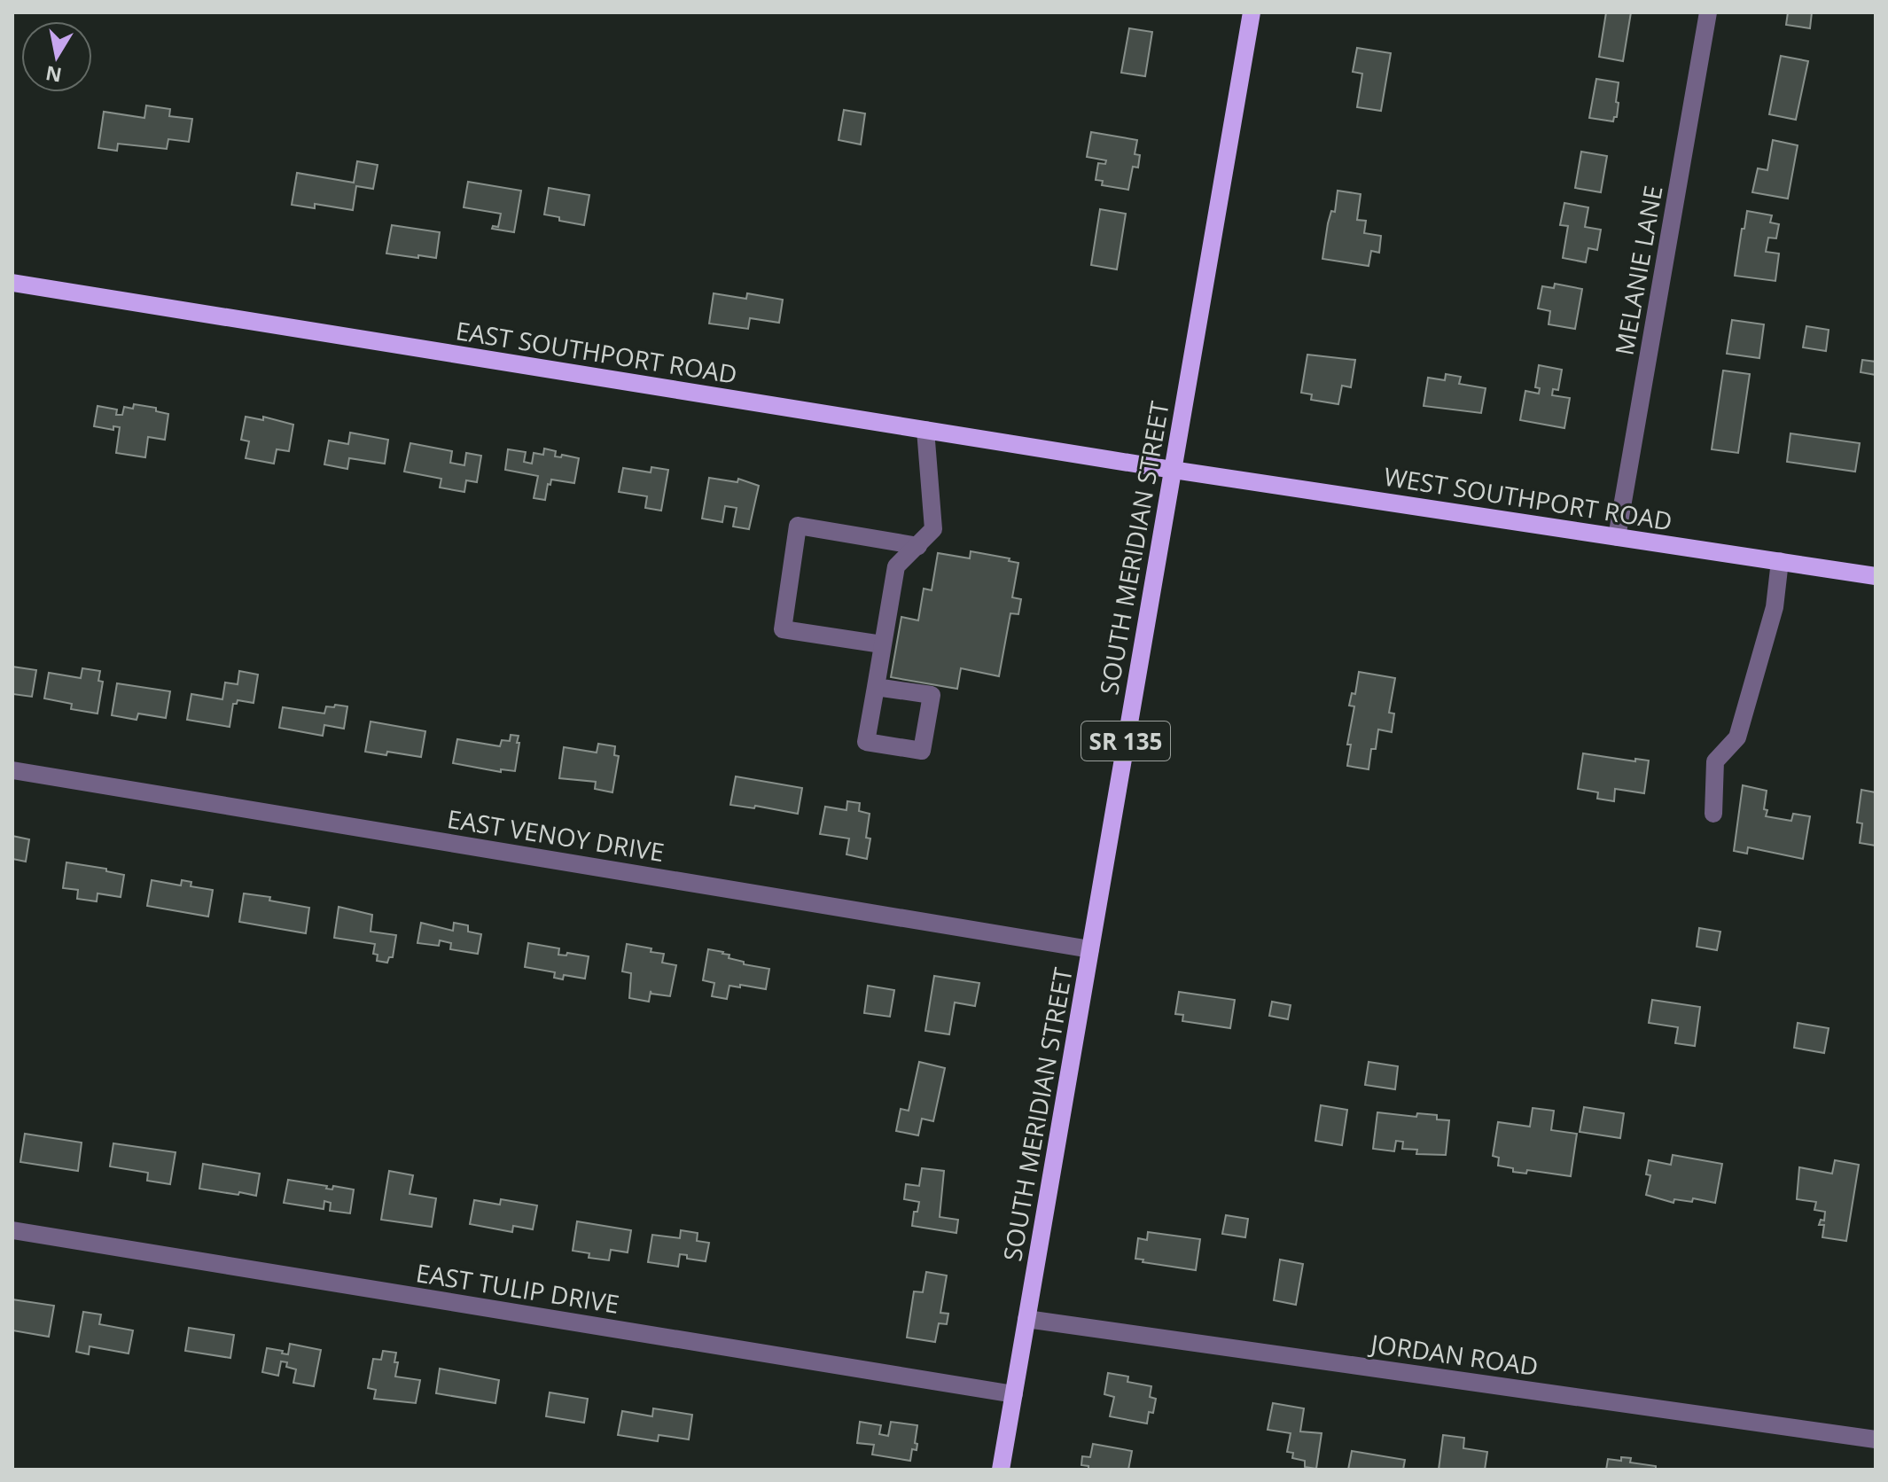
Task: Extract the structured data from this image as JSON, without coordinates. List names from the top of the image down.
{
  "streets": {
    "main road": [
      "EAST SOUTHPORT ROAD",
      "WEST SOUTHPORT ROAD",
      "SOUTH MERIDIAN STREET",
      "SR 135"
    ],
    "street": [
      "MELANIE LANE",
      "EAST VENOY DRIVE",
      "EAST TULIP DRIVE",
      "JORDAN ROAD"
    ]
  },
  "crossings": [
    ["MELANIE LANE", "WEST SOUTHPORT ROAD"],
    ["EAST SOUTHPORT ROAD", "WEST SOUTHPORT ROAD"],
    ["EAST SOUTHPORT ROAD", "SOUTH MERIDIAN STREET"],
    ["WEST SOUTHPORT ROAD", "SOUTH MERIDIAN STREET"],
    ["SOUTH MERIDIAN STREET", "EAST VENOY DRIVE"],
    ["SOUTH MERIDIAN STREET", "EAST TULIP DRIVE"],
    ["SOUTH MERIDIAN STREET", "JORDAN ROAD"]
  ],
  "north": "bottom"
}
